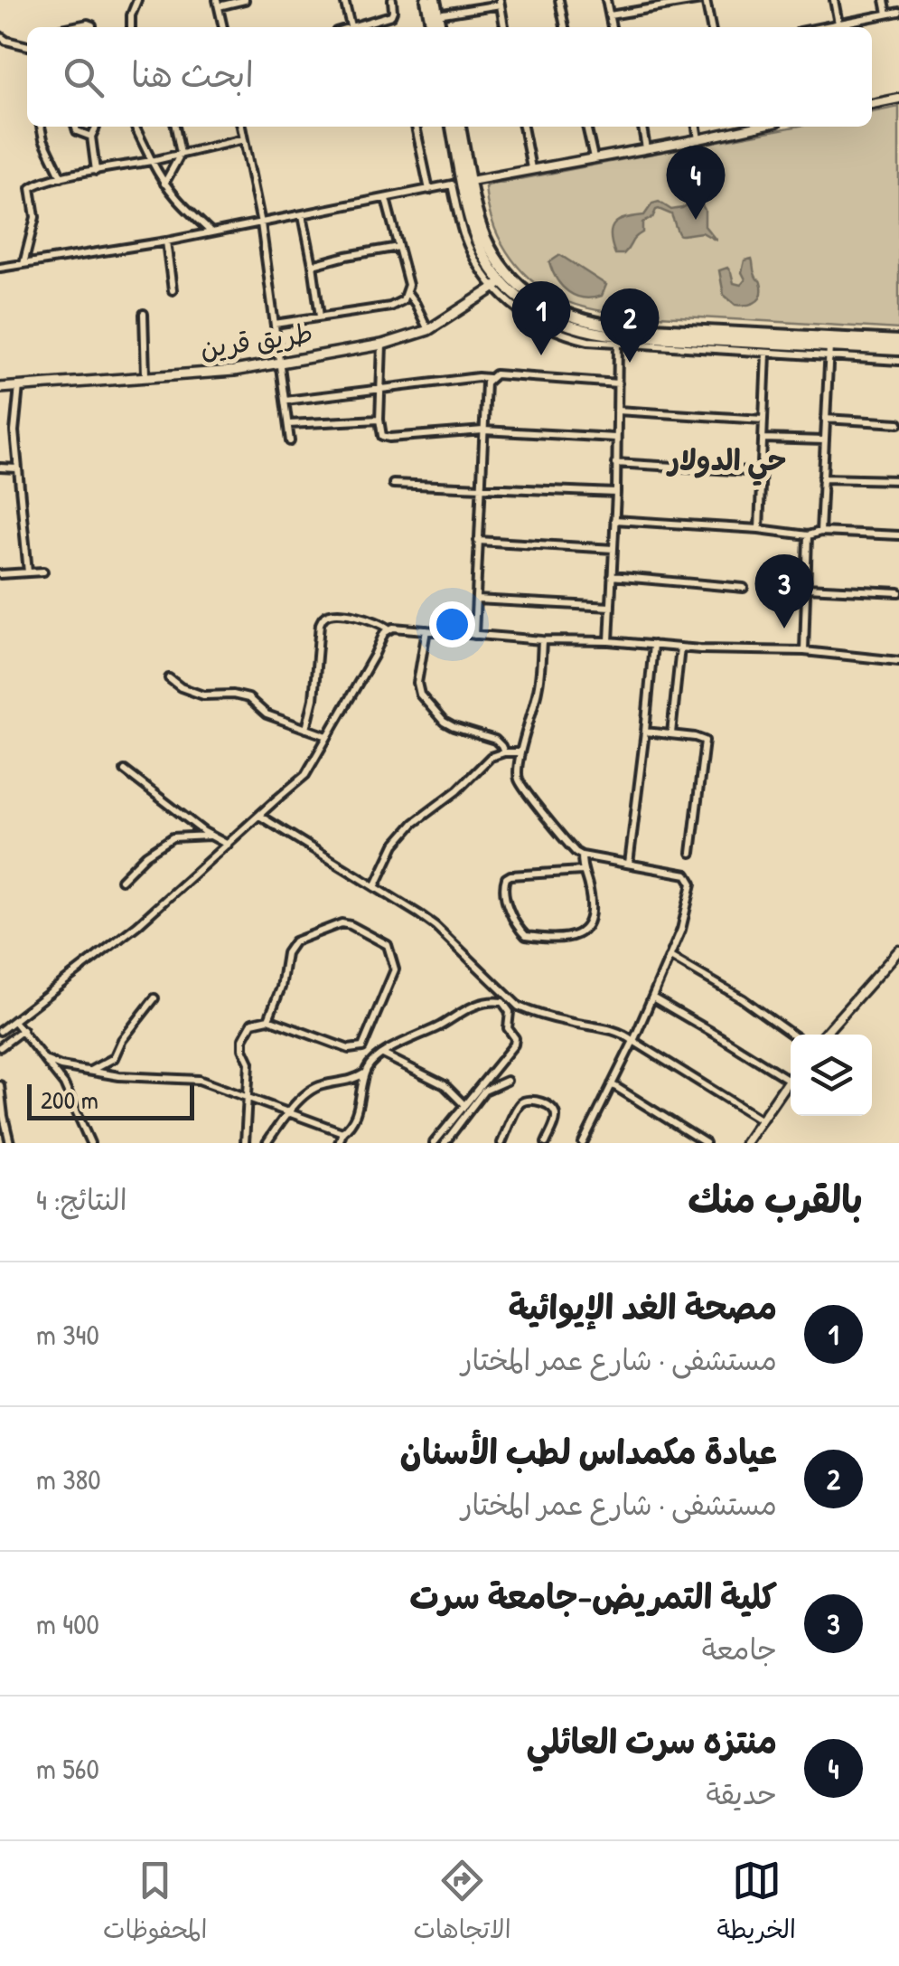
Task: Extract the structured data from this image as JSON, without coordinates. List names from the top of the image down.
{
  "streets": {
    "main road": ["طريق قرين"]
  },
  "districts": ["حي الدولار"],
  "scale_bar": "200 m",
  "page": {
    "search": "ابحث هنا",
    "pins": [
      "4",
      "1",
      "2",
      "3"
    ],
    "scale": "200 m",
    "heading": ["بالقرب منك", "النتائج: 4"],
    "list": [
      {
        "mark": "1",
        "name": "مصحة الغد الإيوائية",
        "note": "مستشفى · شارع عمر المختار",
        "value": "340 m"
      },
      {
        "mark": "2",
        "name": "عيادة مكمداس لطب الأسنان",
        "note": "مستشفى · شارع عمر المختار",
        "value": "380 m"
      },
      {
        "mark": "3",
        "name": "كلية التمريض-جامعة سرت",
        "note": "جامعة",
        "value": "400 m"
      },
      {
        "mark": "4",
        "name": "منتزه سرت العائلي",
        "note": "حديقة",
        "value": "560 m"
      }
    ],
    "nav": ["الخريطة", "الاتجاهات", "المحفوظات"]
  }
}
